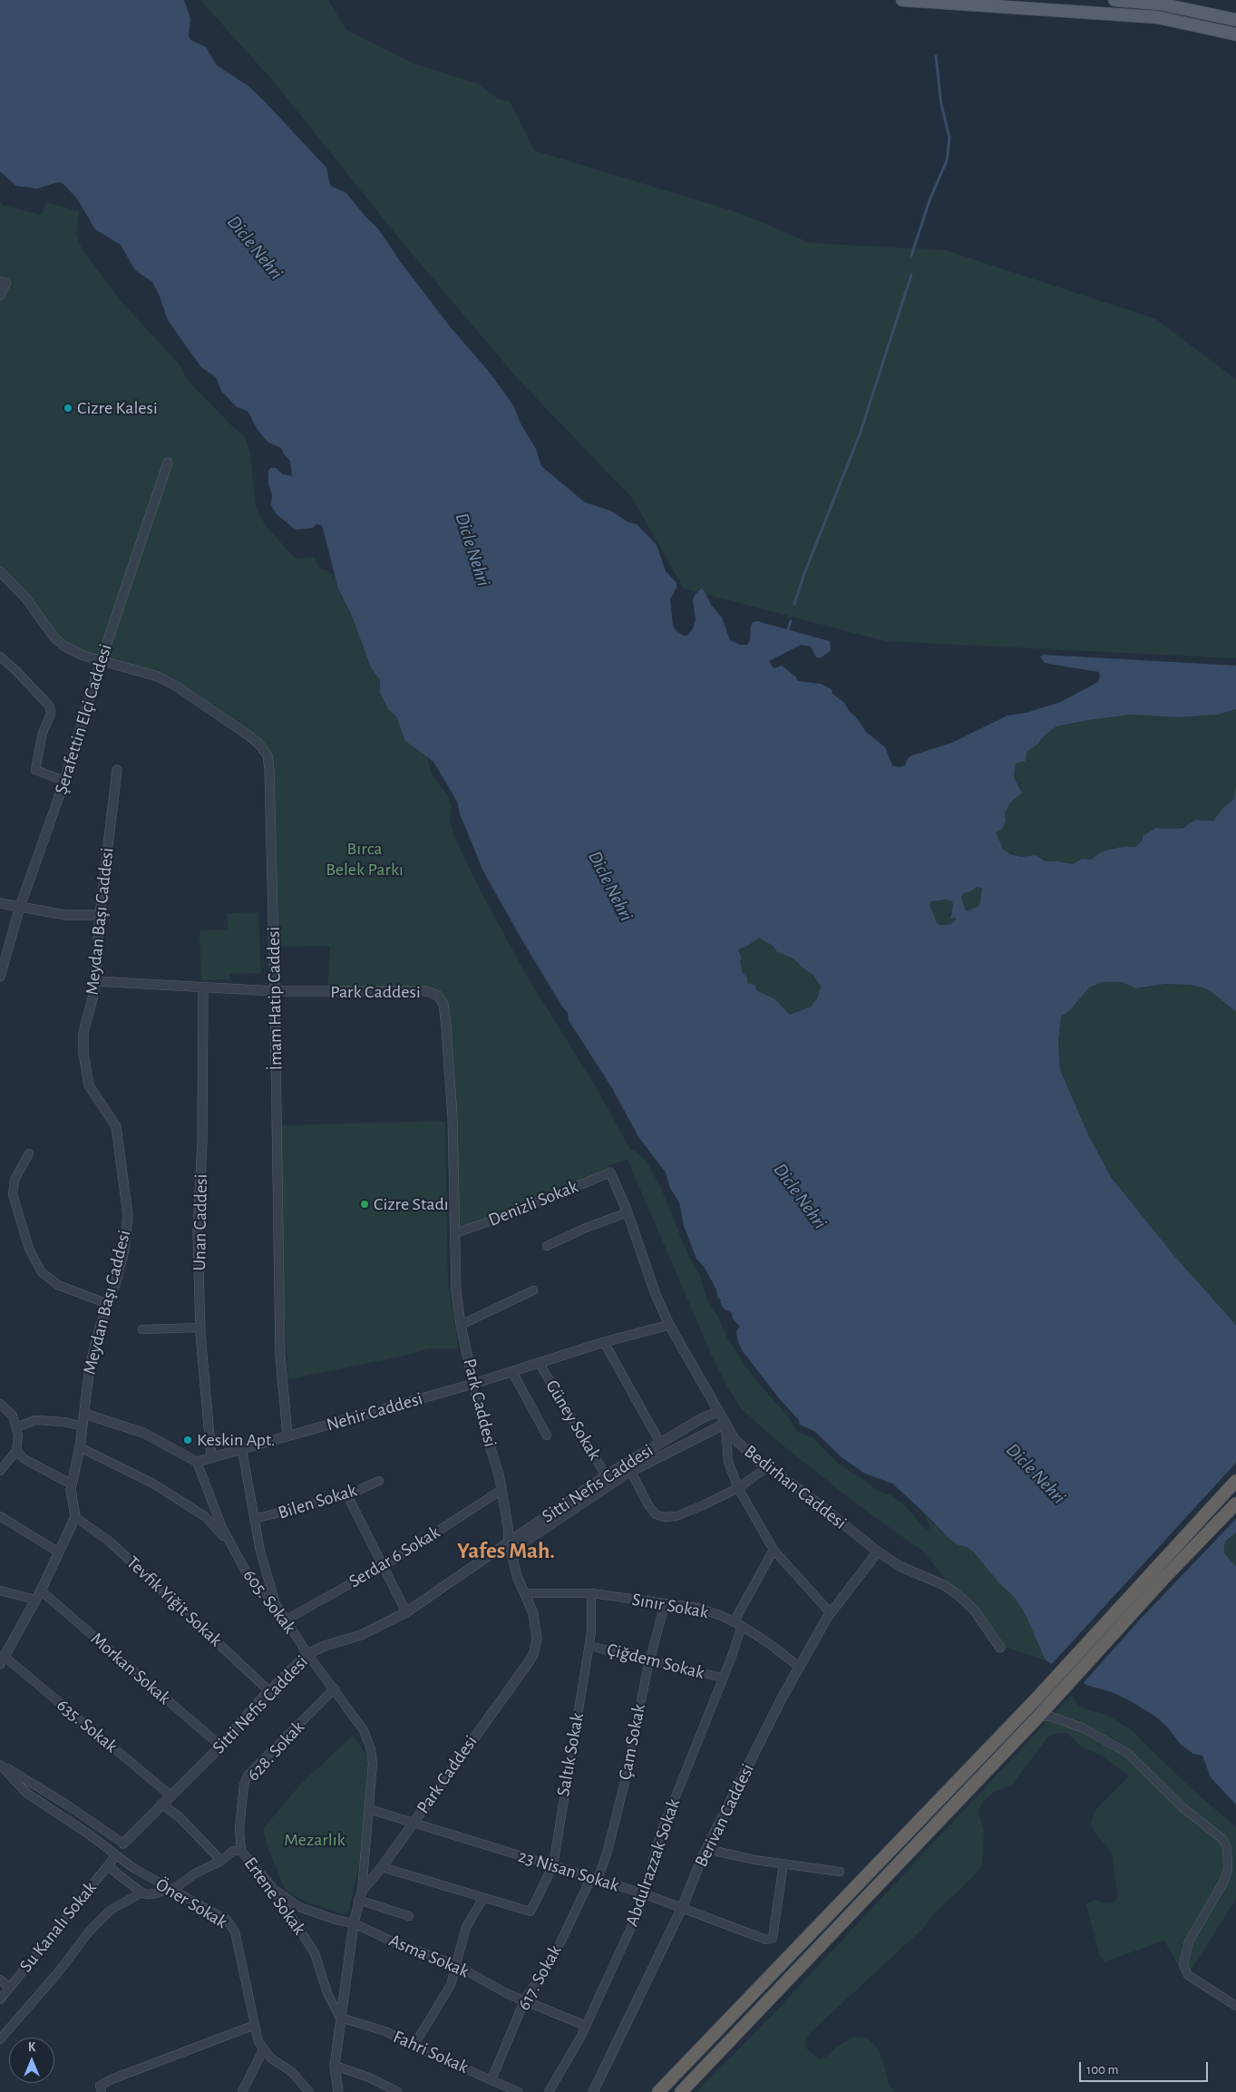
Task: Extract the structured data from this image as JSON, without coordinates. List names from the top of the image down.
{
  "streets": {
    "street": [
      "Şerafettin Elçi Caddesi",
      "Meydan Başı Caddesi",
      "Park Caddesi",
      "İmam Hatip Caddesi",
      "Denizli Sokak",
      "Unan Caddesi",
      "Nehir Caddesi",
      "Güney Sokak",
      "Sitti Nefis Caddesi",
      "Bedirhan Caddesi",
      "Bilen Sokak",
      "Serdar 6 Sokak",
      "Tevfik Yiğit Sokak",
      "605. Sokak",
      "Sınır Sokak",
      "Çiğdem Sokak",
      "Morkan Sokak",
      "635. Sokak",
      "Çam Sokak",
      "628. Sokak",
      "Saltık Sokak",
      "Berivan Caddesi",
      "Abdulrazzak Sokak",
      "23 Nisan Sokak",
      "Ertene Sokak",
      "Öner Sokak",
      "Su Kanalı Sokak",
      "Asma Sokak",
      "617. Sokak",
      "Fahri Sokak"
    ]
  },
  "crossings": [
    ["Şerafettin Elçi Caddesi", "İmam Hatip Caddesi"],
    ["Meydan Başı Caddesi", "Park Caddesi"],
    ["Meydan Başı Caddesi", "Tevfik Yiğit Sokak"],
    ["Meydan Başı Caddesi", "Morkan Sokak"],
    ["Meydan Başı Caddesi", "635. Sokak"],
    ["Park Caddesi", "İmam Hatip Caddesi"],
    ["Park Caddesi", "Denizli Sokak"],
    ["Park Caddesi", "Unan Caddesi"],
    ["Park Caddesi", "Nehir Caddesi"],
    ["Park Caddesi", "Sitti Nefis Caddesi"],
    ["Park Caddesi", "Serdar 6 Sokak"],
    ["Park Caddesi", "605. Sokak"],
    ["Park Caddesi", "Sınır Sokak"],
    ["Park Caddesi", "23 Nisan Sokak"],
    ["Park Caddesi", "Ertene Sokak"],
    ["Park Caddesi", "Asma Sokak"],
    ["Park Caddesi", "Fahri Sokak"],
    ["İmam Hatip Caddesi", "Nehir Caddesi"],
    ["Denizli Sokak", "Bedirhan Caddesi"],
    ["Unan Caddesi", "Nehir Caddesi"],
    ["Nehir Caddesi", "Güney Sokak"],
    ["Nehir Caddesi", "Bedirhan Caddesi"],
    ["Nehir Caddesi", "605. Sokak"],
    ["Güney Sokak", "Sitti Nefis Caddesi"],
    ["Sitti Nefis Caddesi", "Bedirhan Caddesi"],
    ["Sitti Nefis Caddesi", "Tevfik Yiğit Sokak"],
    ["Sitti Nefis Caddesi", "605. Sokak"],
    ["Sitti Nefis Caddesi", "Morkan Sokak"],
    ["Sitti Nefis Caddesi", "635. Sokak"],
    ["Bedirhan Caddesi", "Berivan Caddesi"],
    ["Serdar 6 Sokak", "605. Sokak"],
    ["605. Sokak", "628. Sokak"],
    ["605. Sokak", "23 Nisan Sokak"],
    ["Sınır Sokak", "Çam Sokak"],
    ["Sınır Sokak", "Saltık Sokak"],
    ["Sınır Sokak", "Berivan Caddesi"],
    ["Sınır Sokak", "Abdulrazzak Sokak"],
    ["Çiğdem Sokak", "Çam Sokak"],
    ["Çiğdem Sokak", "Saltık Sokak"],
    ["Çiğdem Sokak", "Abdulrazzak Sokak"],
    ["Çam Sokak", "23 Nisan Sokak"],
    ["Çam Sokak", "617. Sokak"],
    ["628. Sokak", "Ertene Sokak"],
    ["Saltık Sokak", "23 Nisan Sokak"],
    ["Berivan Caddesi", "23 Nisan Sokak"],
    ["Abdulrazzak Sokak", "23 Nisan Sokak"],
    ["Abdulrazzak Sokak", "Asma Sokak"],
    ["23 Nisan Sokak", "617. Sokak"],
    ["Ertene Sokak", "Öner Sokak"],
    ["Ertene Sokak", "Asma Sokak"],
    ["Ertene Sokak", "Fahri Sokak"],
    ["Öner Sokak", "Su Kanalı Sokak"],
    ["Asma Sokak", "617. Sokak"],
    ["617. Sokak", "Fahri Sokak"]
  ],
  "districts": ["Yafes Mah."],
  "water": ["Dicle Nehri"],
  "parks": ["Bırca Belek Parkı", "Mezarlık"],
  "places": ["Cizre Kalesi", "Cizre Stadı", "Keskin Apt."],
  "scale_bar": "100 m",
  "north": "top"
}
